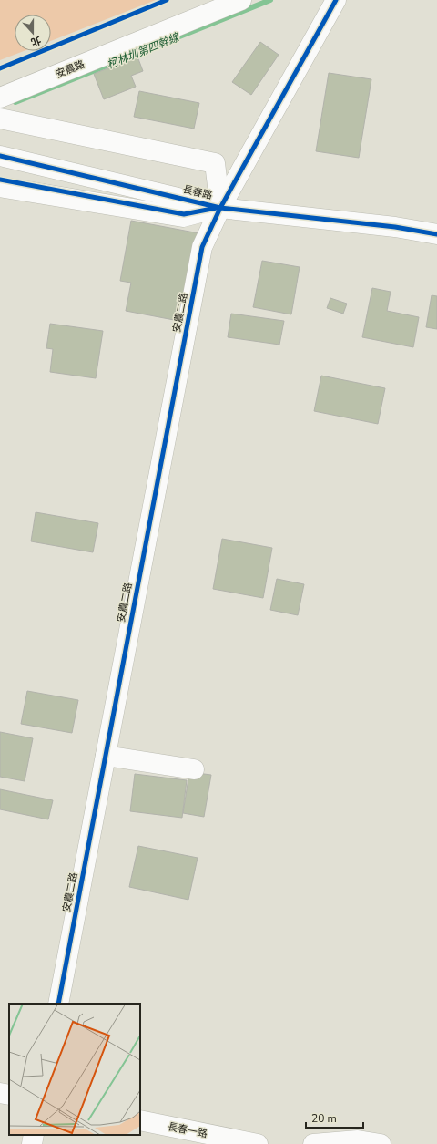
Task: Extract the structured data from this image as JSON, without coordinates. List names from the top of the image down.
{
  "streets": {
    "street": [
      "安農路",
      "長春路",
      "安農二路",
      "長春一路"
    ]
  },
  "crossings": [
    ["長春路", "安農二路"]
  ],
  "water": ["柯林圳第四幹線"],
  "scale_bar": "20 m",
  "north": "bottom"
}
